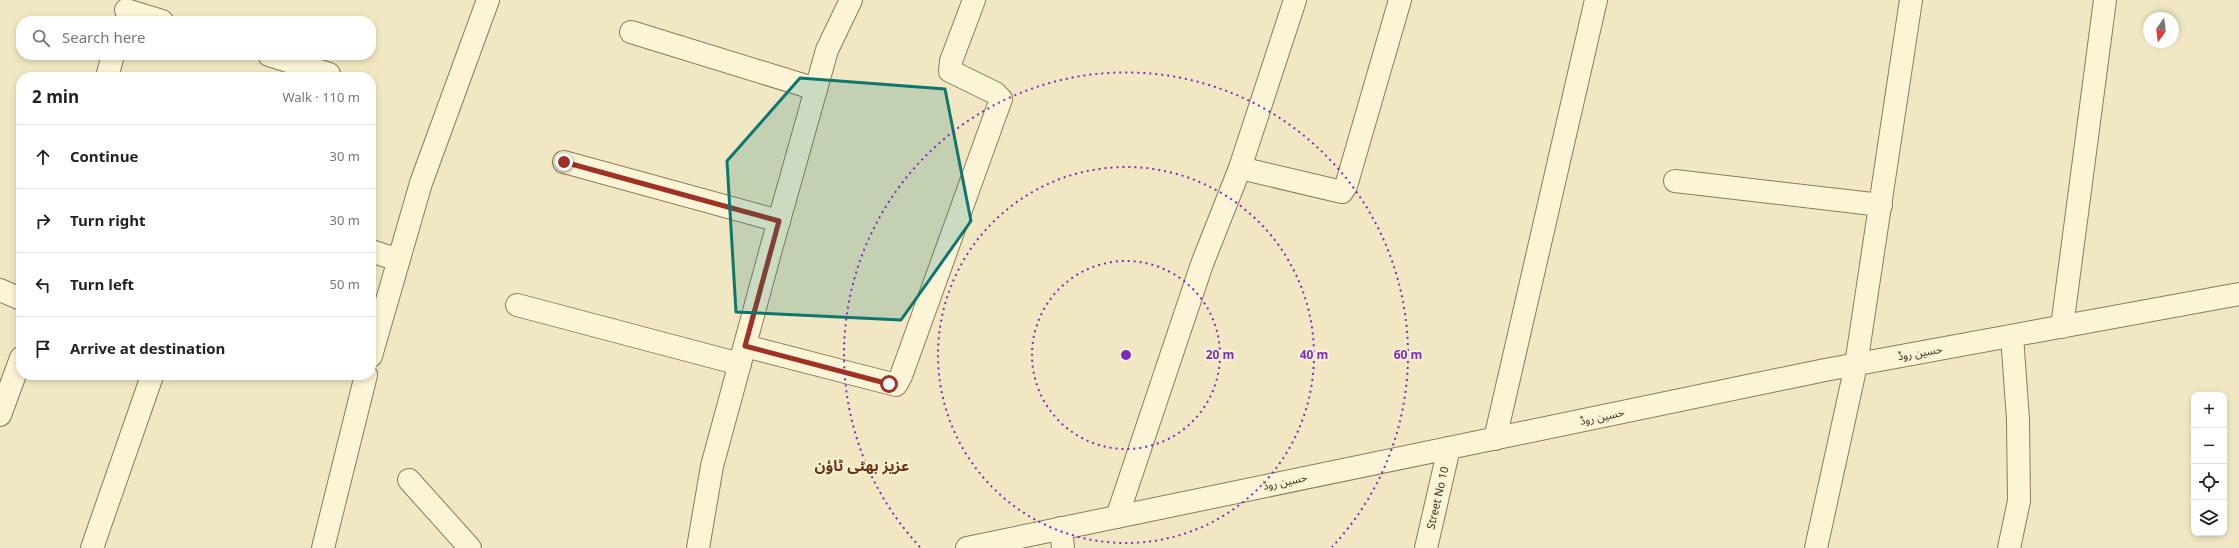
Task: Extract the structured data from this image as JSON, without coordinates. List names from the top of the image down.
{
  "streets": {
    "street": ["حسین روڈ", "Street No 10"]
  },
  "crossings": [
    ["حسین روڈ", "Street No 10"]
  ],
  "districts": ["عزیز بھٹی ٹاؤن"],
  "north": "bottom",
  "page": {
    "search": "Search here",
    "heading": ["2 min", "Walk · 110 m"],
    "list": [
      ["Continue", "30 m"],
      ["Turn right", "30 m"],
      ["Turn left", "50 m"],
      "Arrive at destination"
    ],
    "map_buttons": ["+", "−"]
  },
  "rings": ["20 m", "40 m", "60 m"]
}
